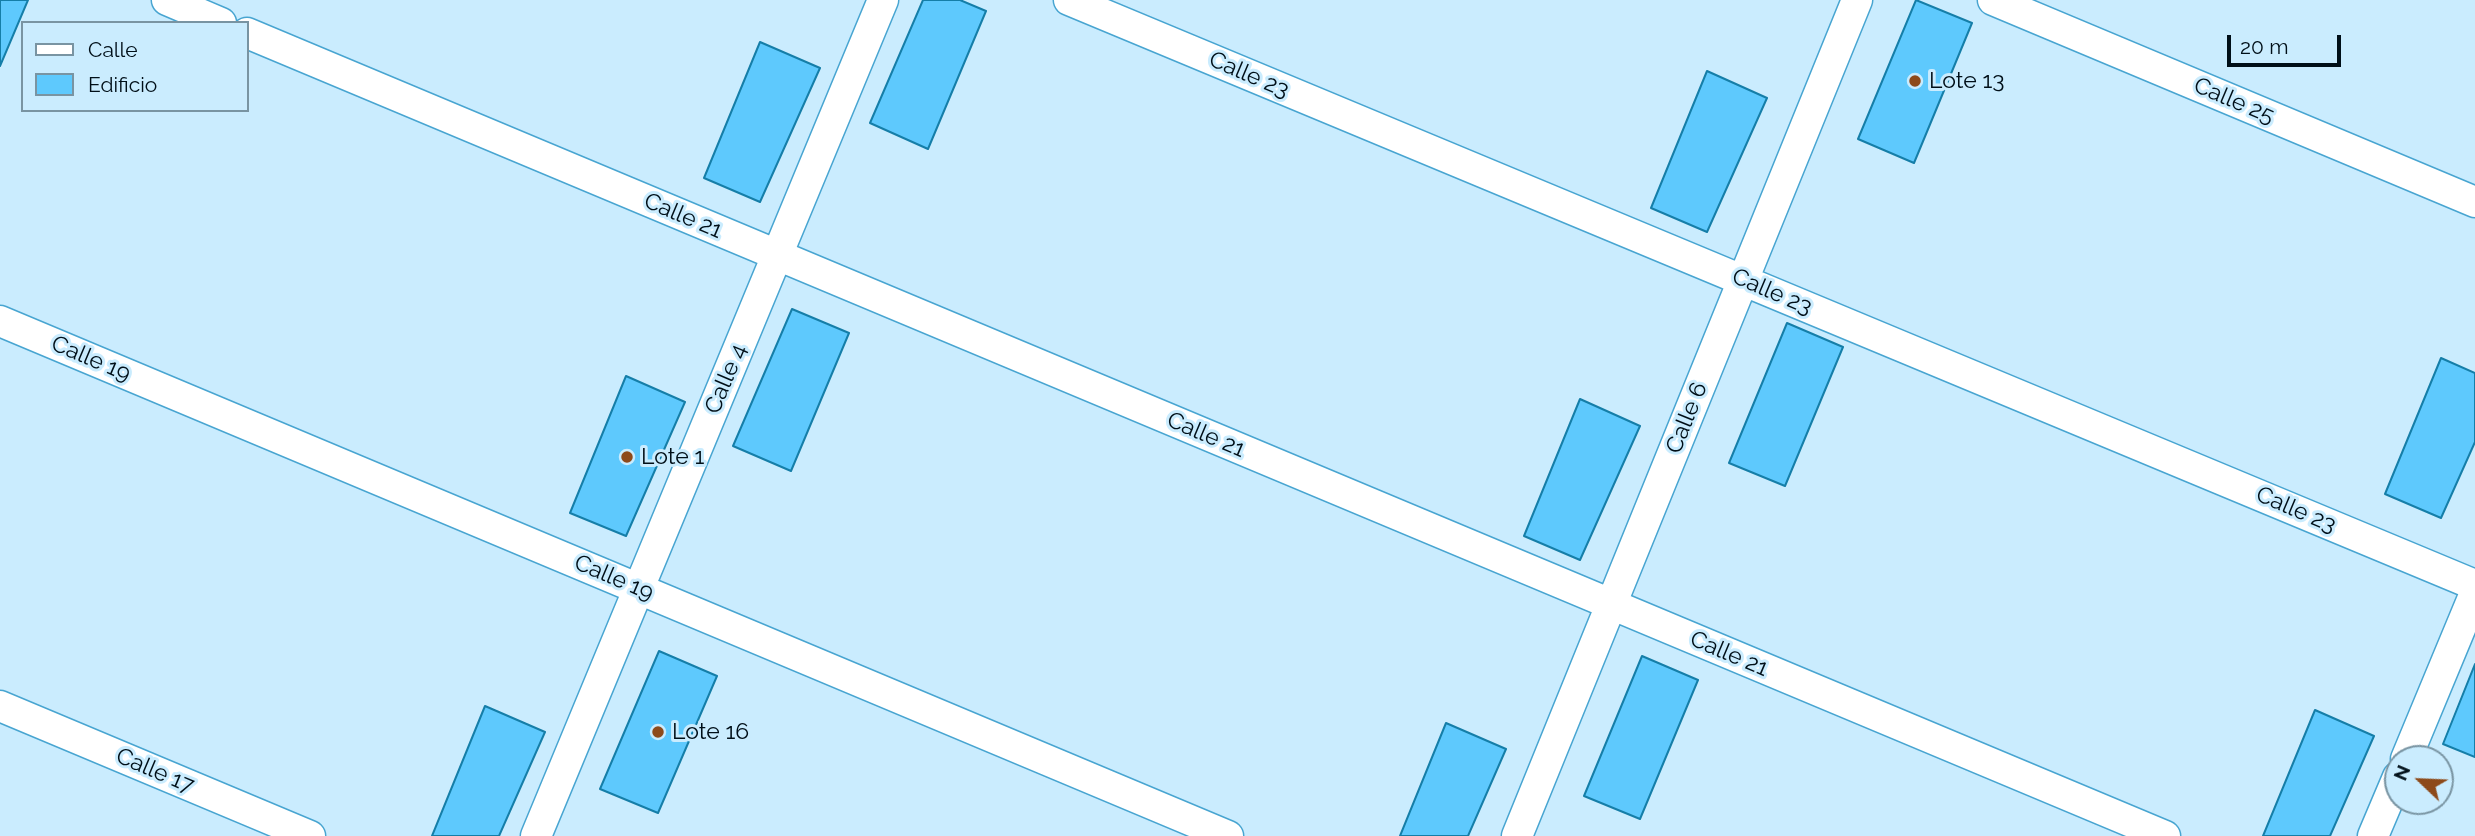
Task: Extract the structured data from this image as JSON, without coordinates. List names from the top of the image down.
{
  "streets": {
    "street": [
      "Calle 23",
      "Calle 25",
      "Calle 21",
      "Calle 19",
      "Calle 4",
      "Calle 6",
      "Calle 17"
    ]
  },
  "crossings": [
    ["Calle 23", "Calle 6"],
    ["Calle 21", "Calle 4"],
    ["Calle 21", "Calle 6"],
    ["Calle 19", "Calle 4"]
  ],
  "places": ["Lote 13", "Lote 1", "Lote 16"],
  "legend": ["Calle", "Edificio"],
  "scale_bar": "20 m",
  "north": "top left"
}
